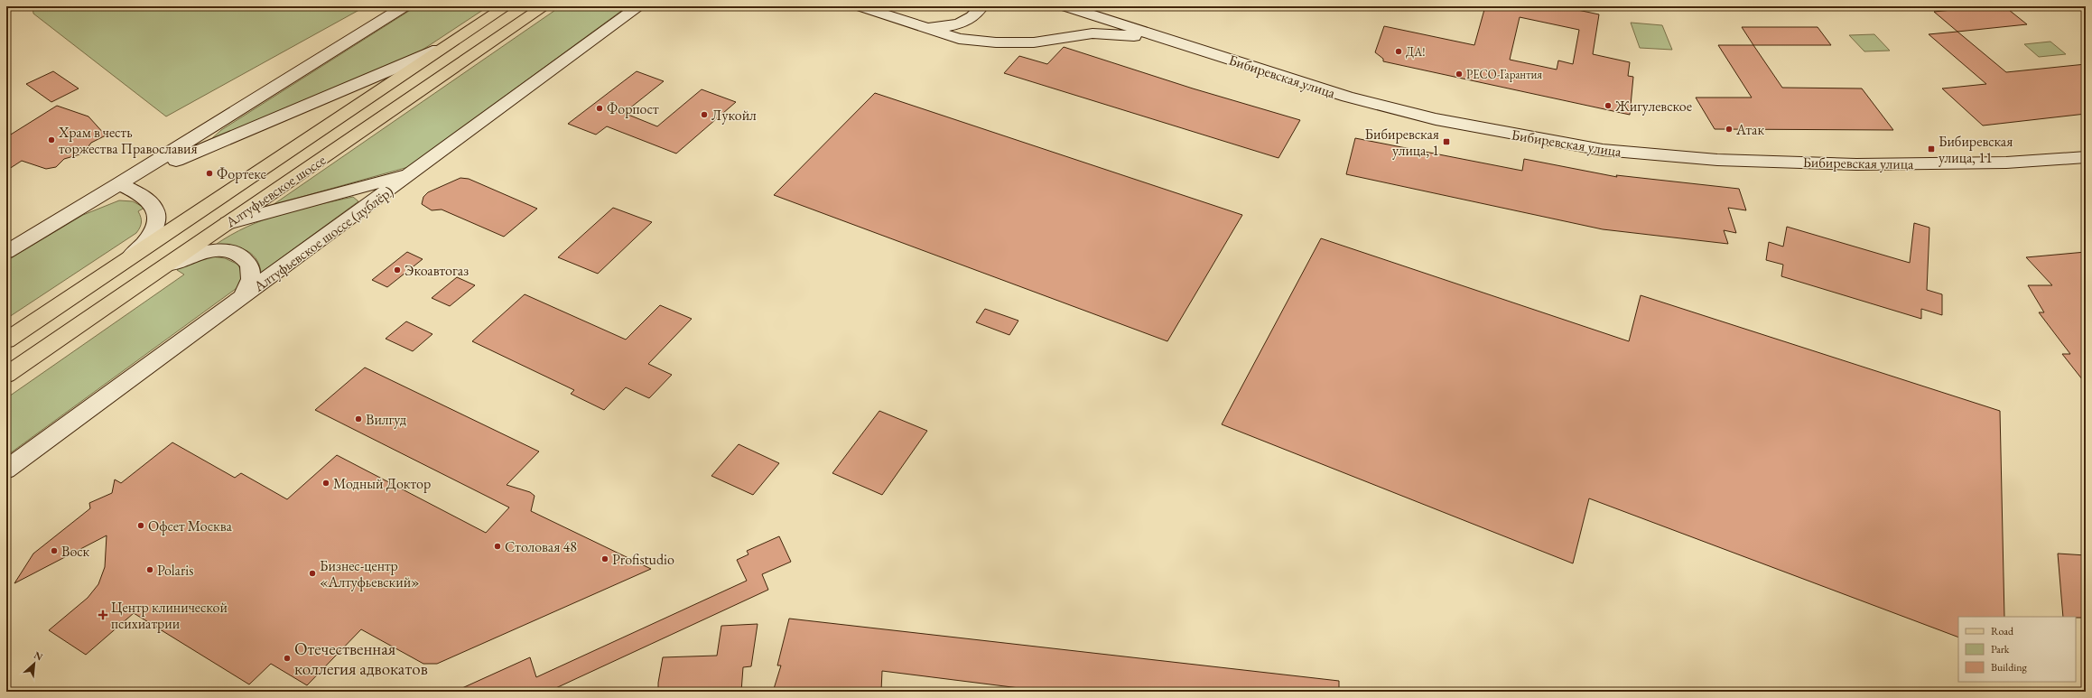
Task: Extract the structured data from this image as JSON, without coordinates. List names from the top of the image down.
{
  "streets": {
    "main road": ["Бибиревская улица", "Алтуфьевское шоссе", "Алтуфьевское шоссе (дублёр)"]
  },
  "places": {
    "other": [
      "ДА!",
      "РЕСО-Гарантия",
      "Жигулевское",
      "Форпост",
      "Лукойл",
      "Атак",
      "Храм в честь торжества Православия",
      "Фортекс",
      "Экоавтогаз",
      "Вилгуд",
      "Модный Доктор",
      "Офсет Москва",
      "Столовая 48",
      "Воск",
      "Profistudio",
      "Polaris",
      "Бизнес-центр «Алтуфьевский»",
      "Отечественная коллегия адвокатов"
    ],
    "transit": ["Бибиревская улица, 1", "Бибиревская улица, 11"],
    "health": ["Центр клинической психиатрии"]
  },
  "legend": ["Road", "Park", "Building"],
  "north": "top right"
}
